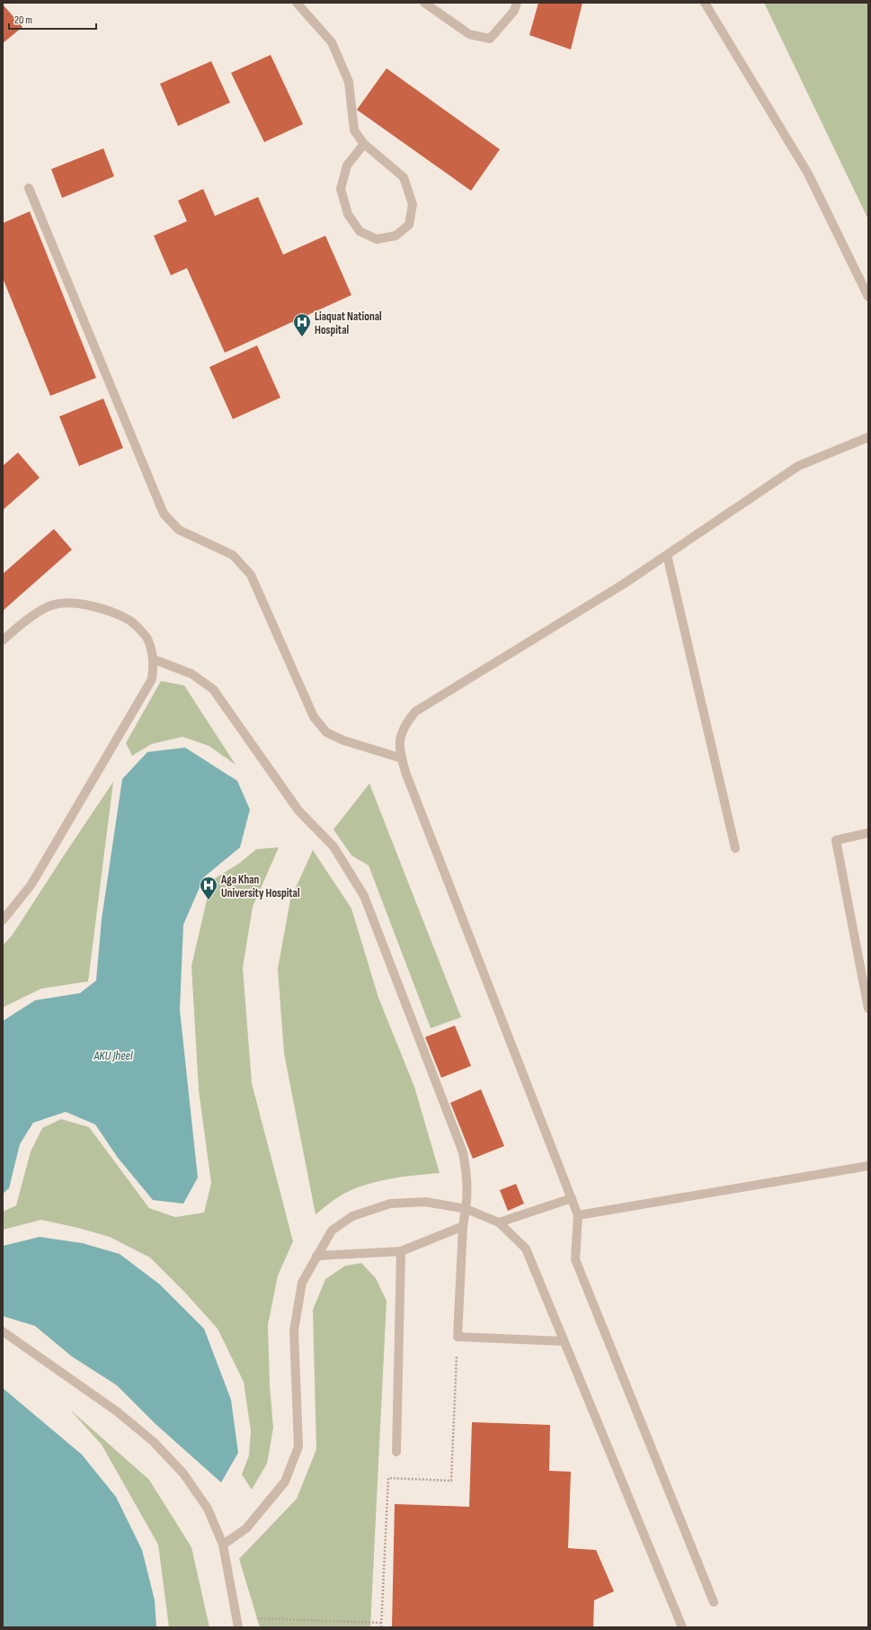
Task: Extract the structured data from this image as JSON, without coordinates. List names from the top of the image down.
{
  "water": ["AKU Jheel"],
  "places": {
    "hospital": ["Liaquat National Hospital", "Aga Khan University Hospital"]
  },
  "scale_bar": "20 m"
}
